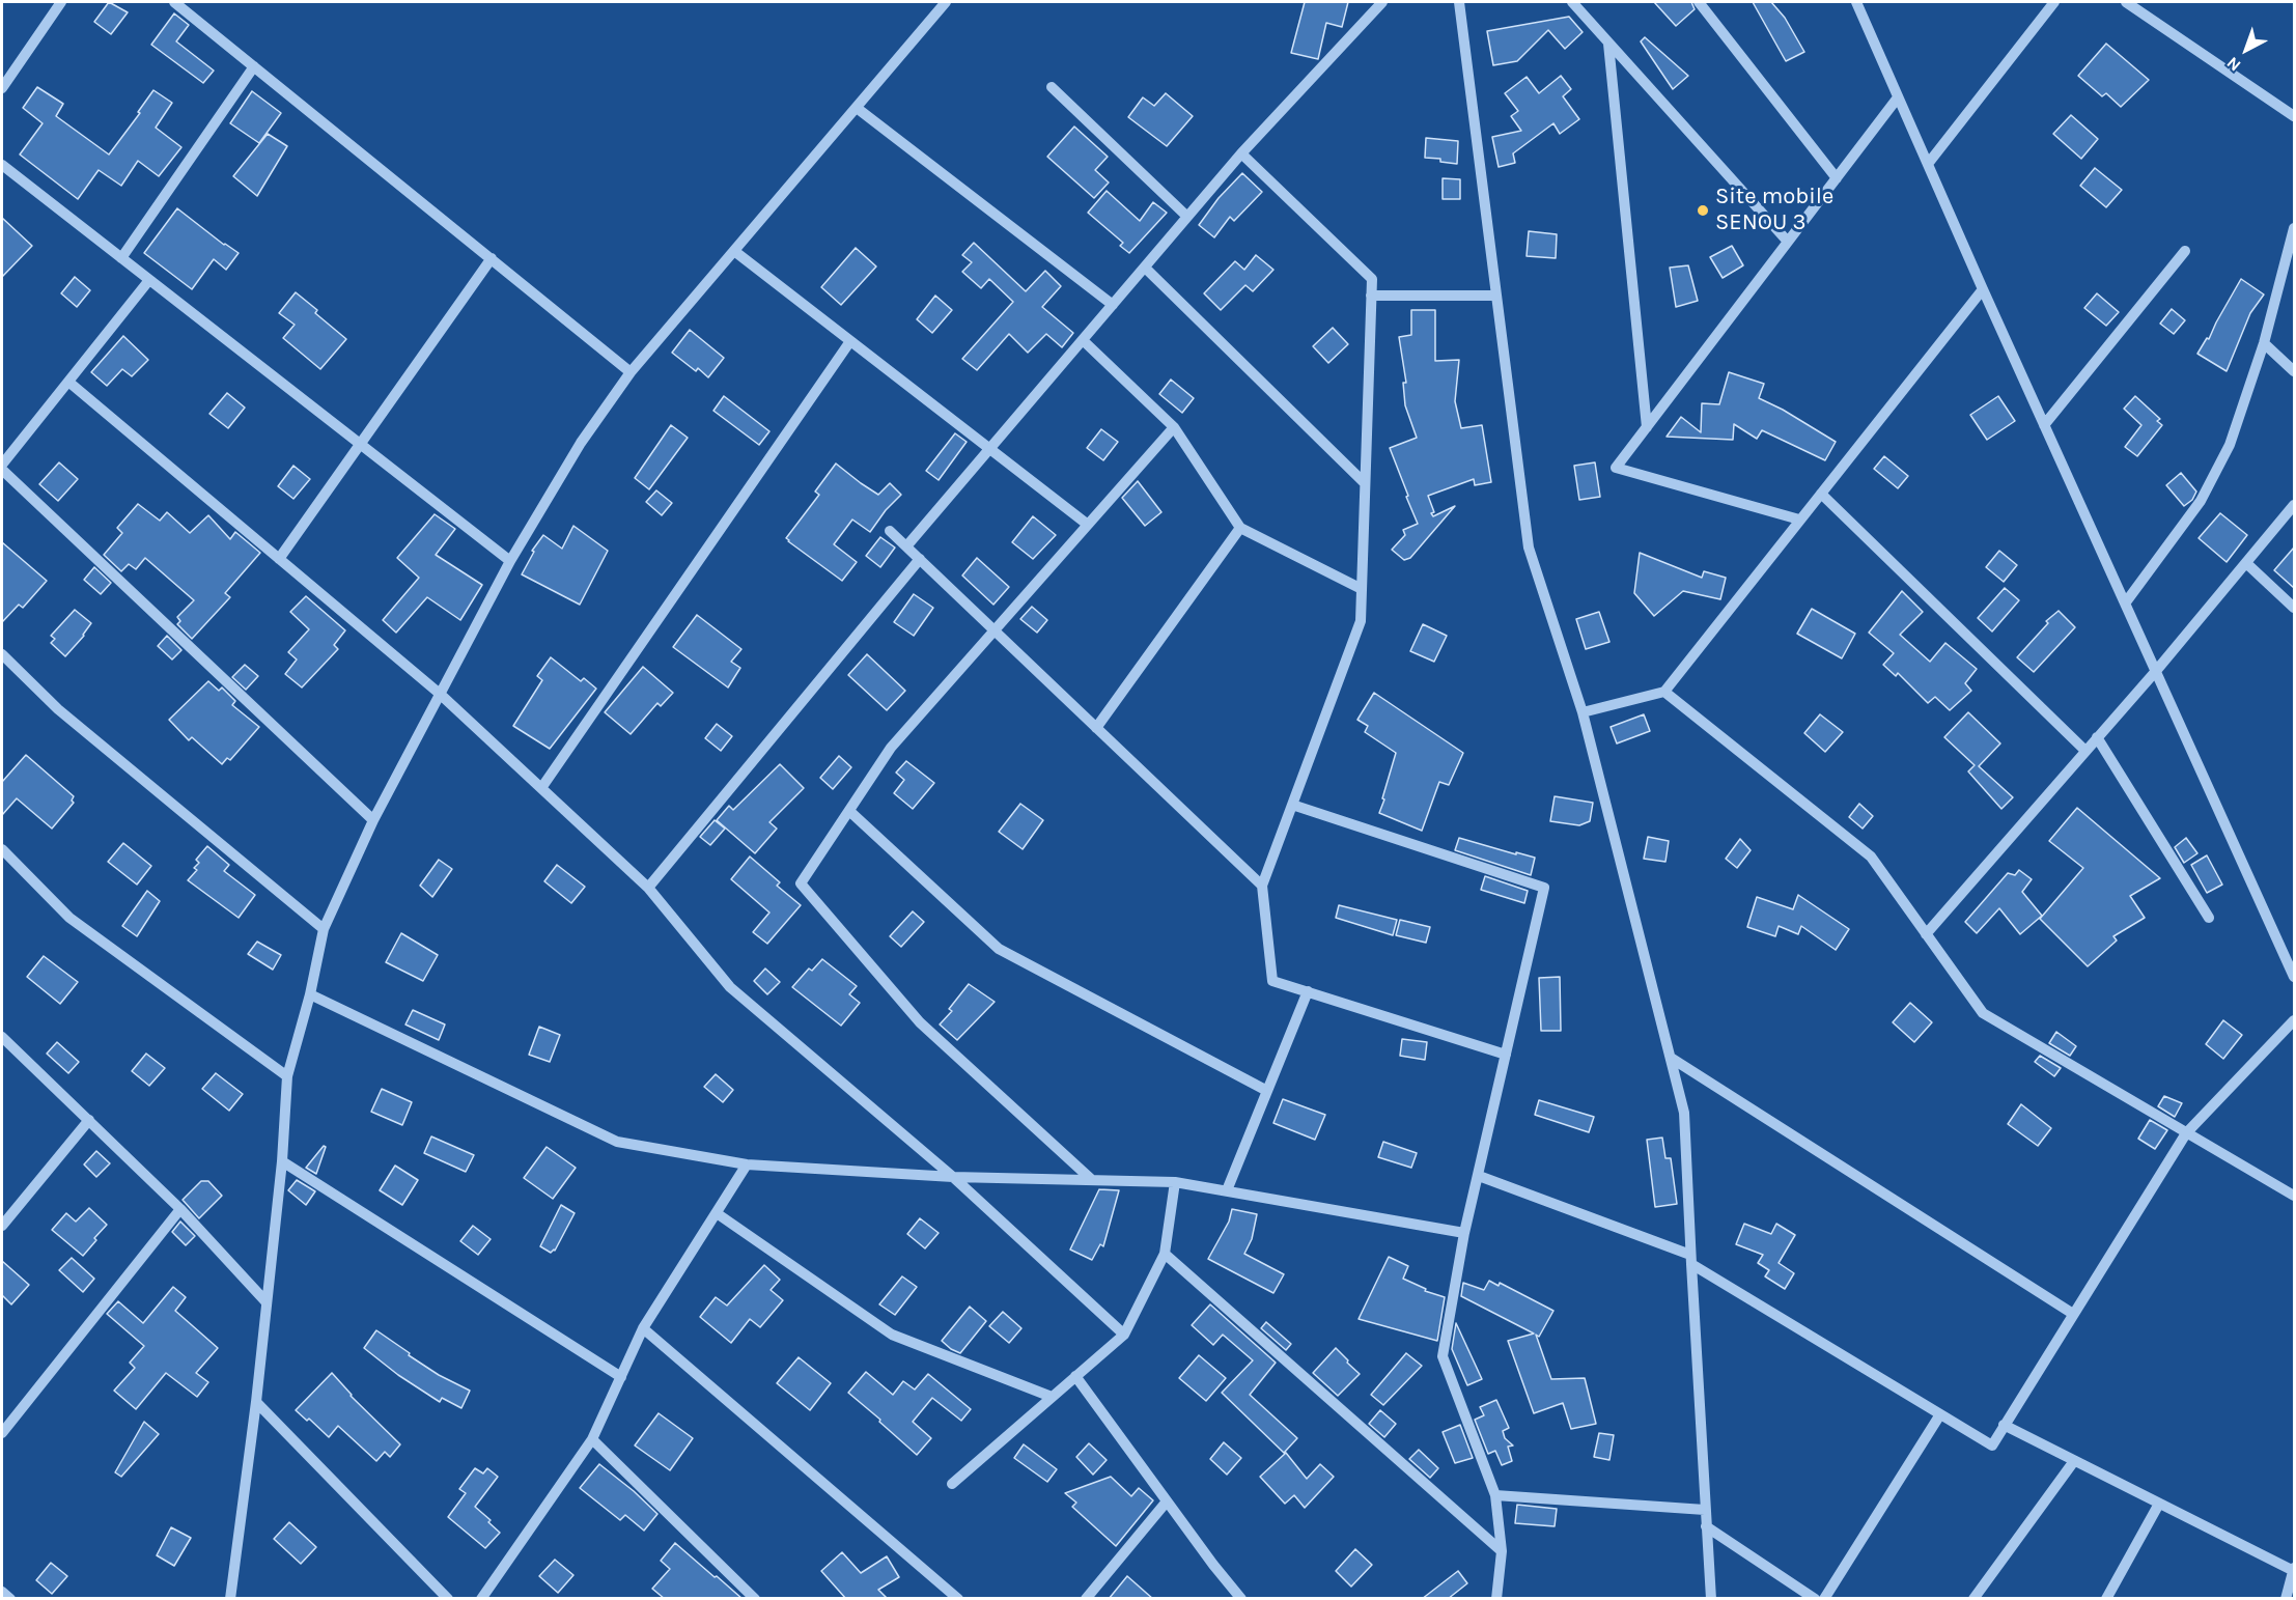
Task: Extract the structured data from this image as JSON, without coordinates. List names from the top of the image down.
{
  "places": ["Site mobile SENOU 3"],
  "north": "bottom left"
}
